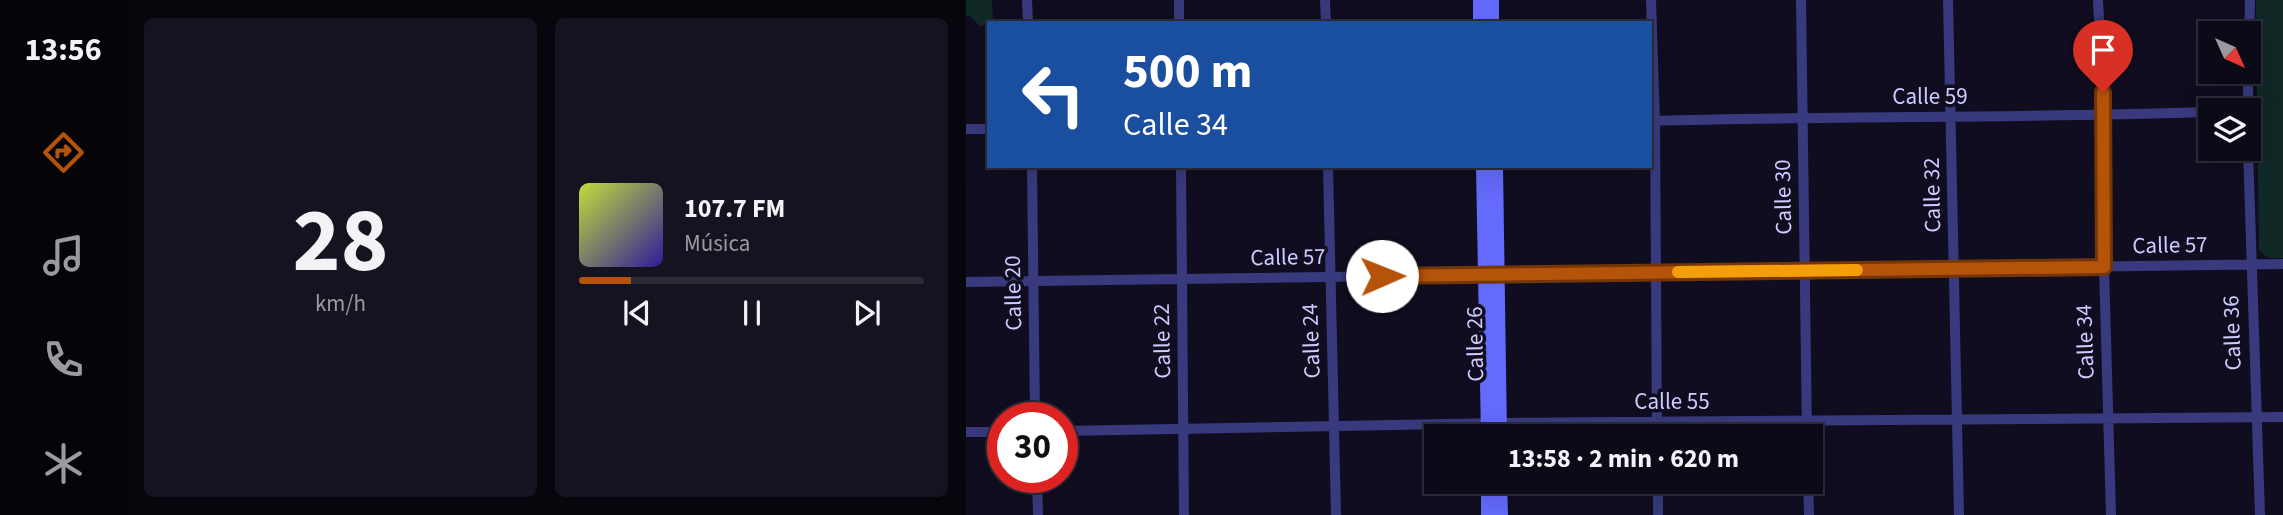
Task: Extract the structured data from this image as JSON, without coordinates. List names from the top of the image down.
{
  "streets": {
    "main road": ["Calle 26"],
    "street": [
      "Calle 59",
      "Calle 32",
      "Calle 30",
      "Calle 57",
      "Calle 20",
      "Calle 36",
      "Calle 22",
      "Calle 24",
      "Calle 34",
      "Calle 55"
    ]
  },
  "crossings": [
    ["Calle 59", "Calle 32"],
    ["Calle 59", "Calle 30"],
    ["Calle 59", "Calle 34"],
    ["Calle 32", "Calle 57"],
    ["Calle 32", "Calle 55"],
    ["Calle 30", "Calle 57"],
    ["Calle 30", "Calle 55"],
    ["Calle 57", "Calle 20"],
    ["Calle 57", "Calle 36"],
    ["Calle 57", "Calle 22"],
    ["Calle 57", "Calle 24"],
    ["Calle 57", "Calle 34"],
    ["Calle 57", "Calle 26"],
    ["Calle 36", "Calle 55"],
    ["Calle 22", "Calle 55"],
    ["Calle 24", "Calle 55"],
    ["Calle 34", "Calle 55"]
  ],
  "north": "bottom right",
  "page": {
    "tabs": "13:56",
    "tile": ["28", "km/h"],
    "turn": ["500 m", "Calle 34"],
    "song": ["107.7 FM", "Música"],
    "limit": "30",
    "trip": "13:58 · 2 min · 620 m"
  }
}
